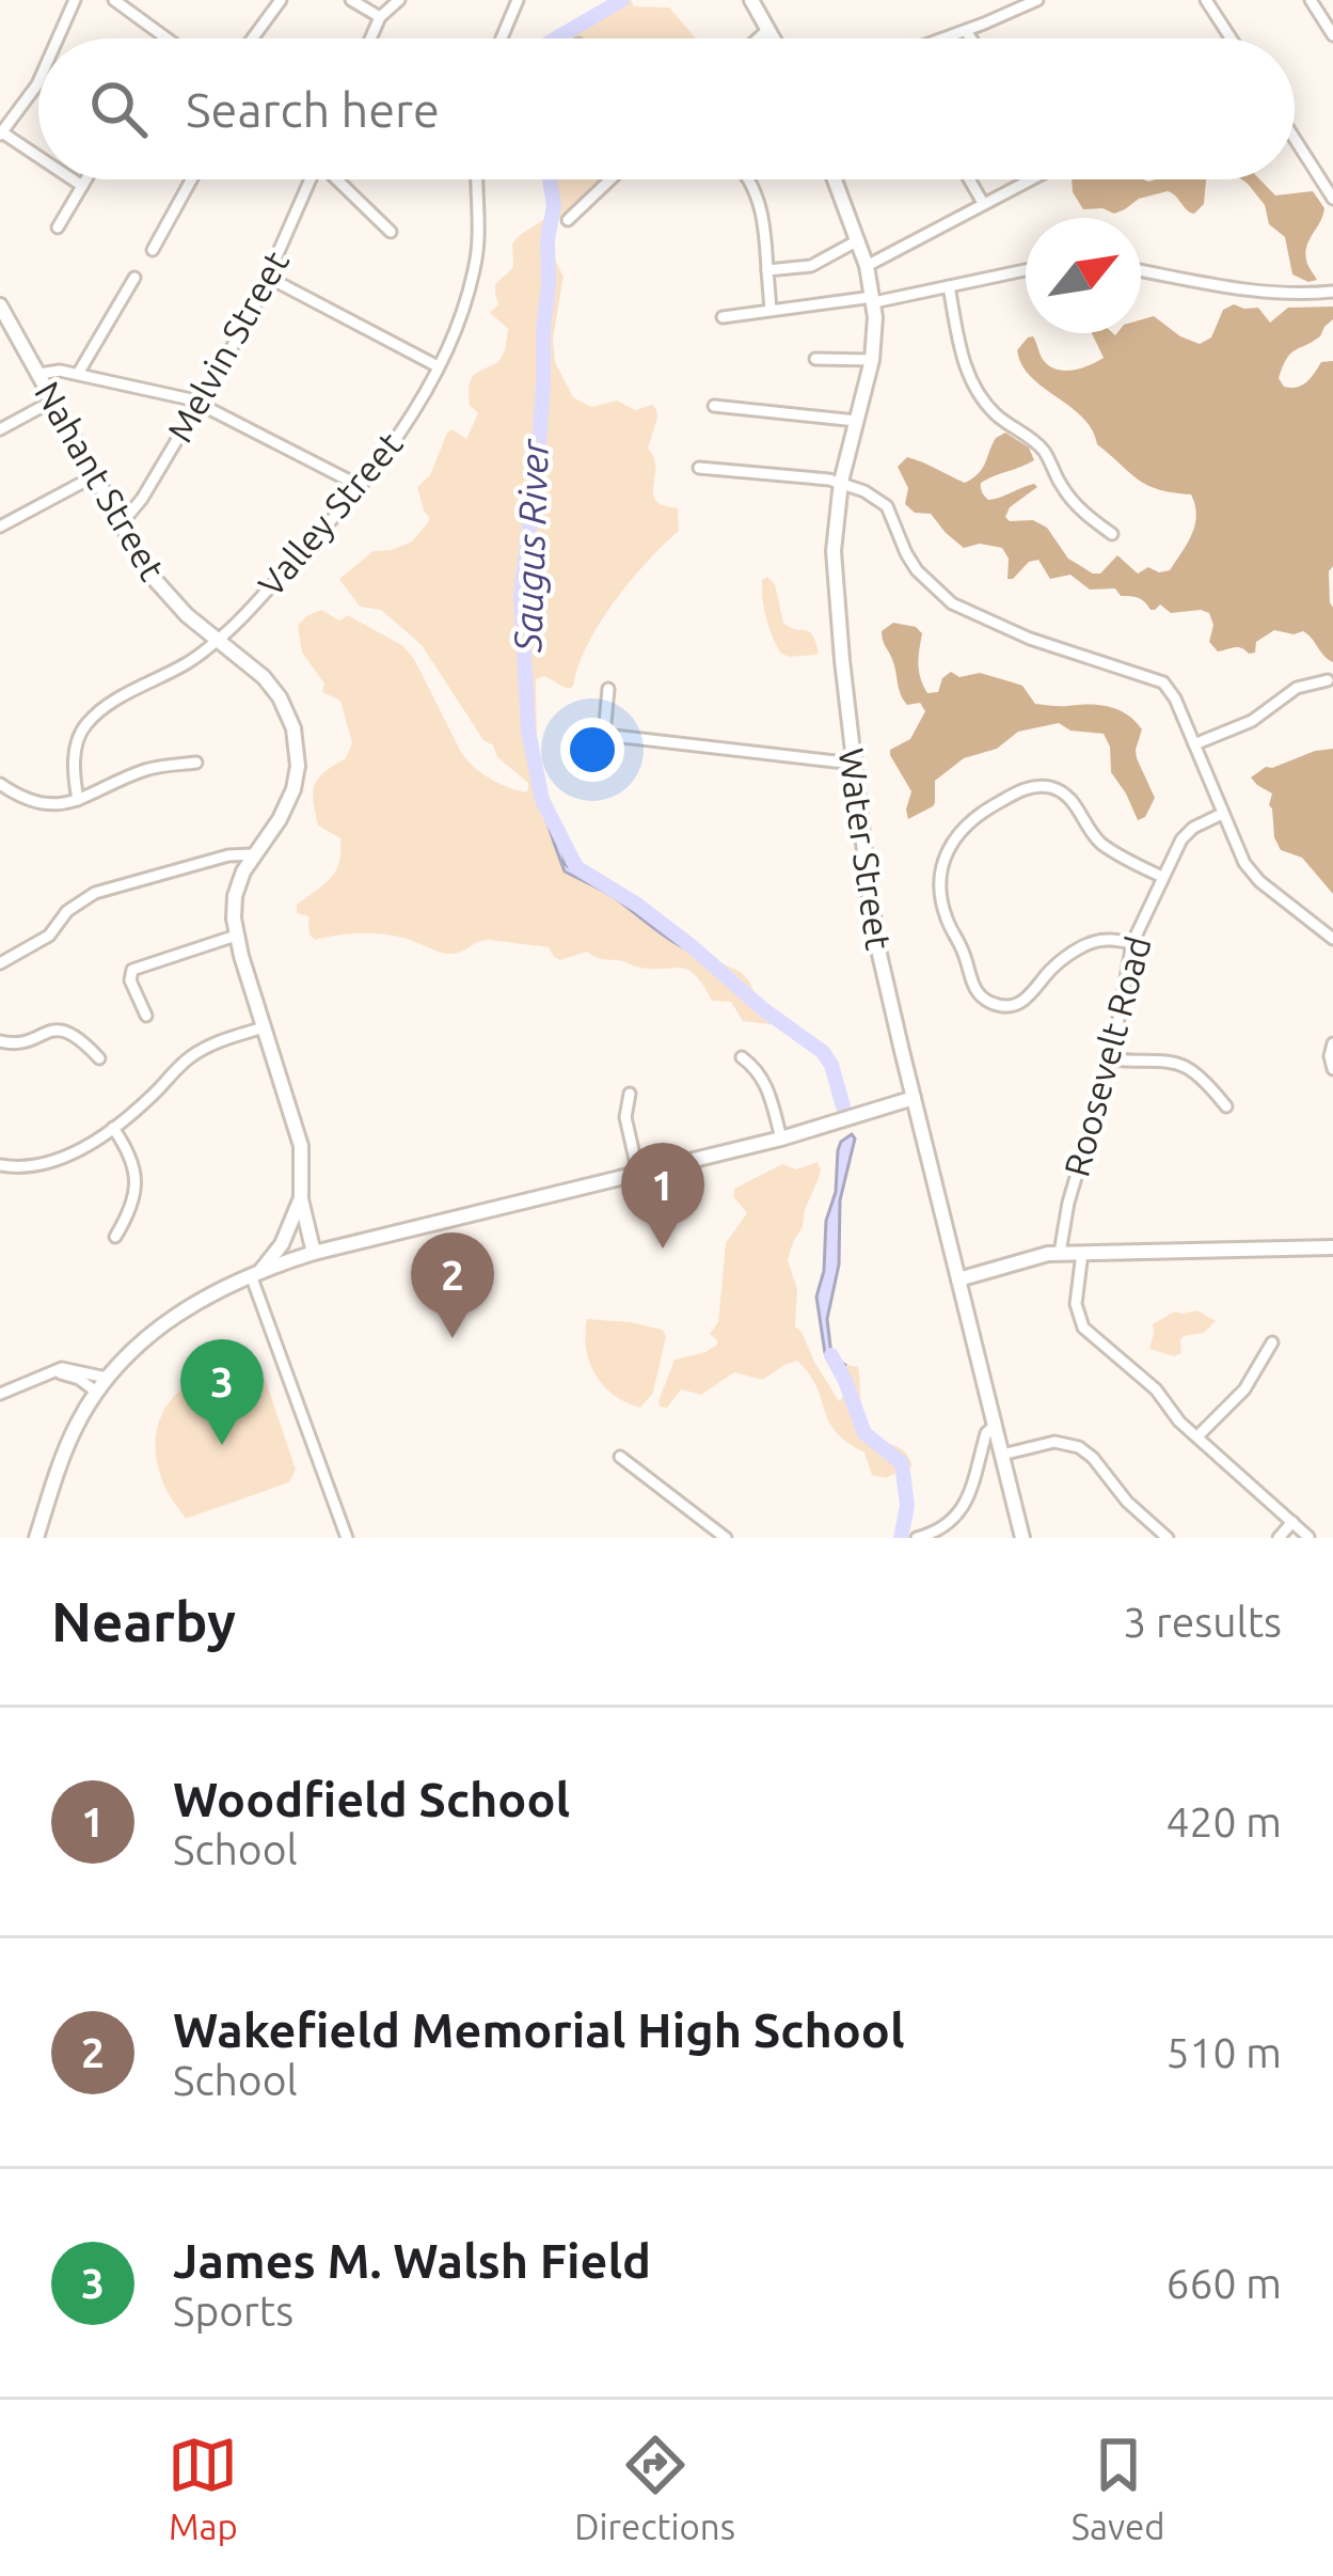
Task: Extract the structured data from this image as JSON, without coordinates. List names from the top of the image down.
{
  "streets": {
    "main road": ["Nahant Street", "Water Street"],
    "street": ["Melvin Street", "Valley Street", "Roosevelt Road"]
  },
  "crossings": [
    ["Melvin Street", "Nahant Street"],
    ["Nahant Street", "Valley Street"]
  ],
  "water": ["Saugus River"],
  "north": "top right",
  "page": {
    "search": "Search here",
    "pins": ["1", "2", "3"],
    "heading": ["Nearby", "3 results"],
    "list": [
      {
        "mark": "1",
        "name": "Woodfield School",
        "note": "School",
        "value": "420 m"
      },
      {
        "mark": "2",
        "name": "Wakefield Memorial High School",
        "note": "School",
        "value": "510 m"
      },
      {
        "mark": "3",
        "name": "James M. Walsh Field",
        "note": "Sports",
        "value": "660 m"
      }
    ],
    "nav": ["Map", "Directions", "Saved"]
  }
}
